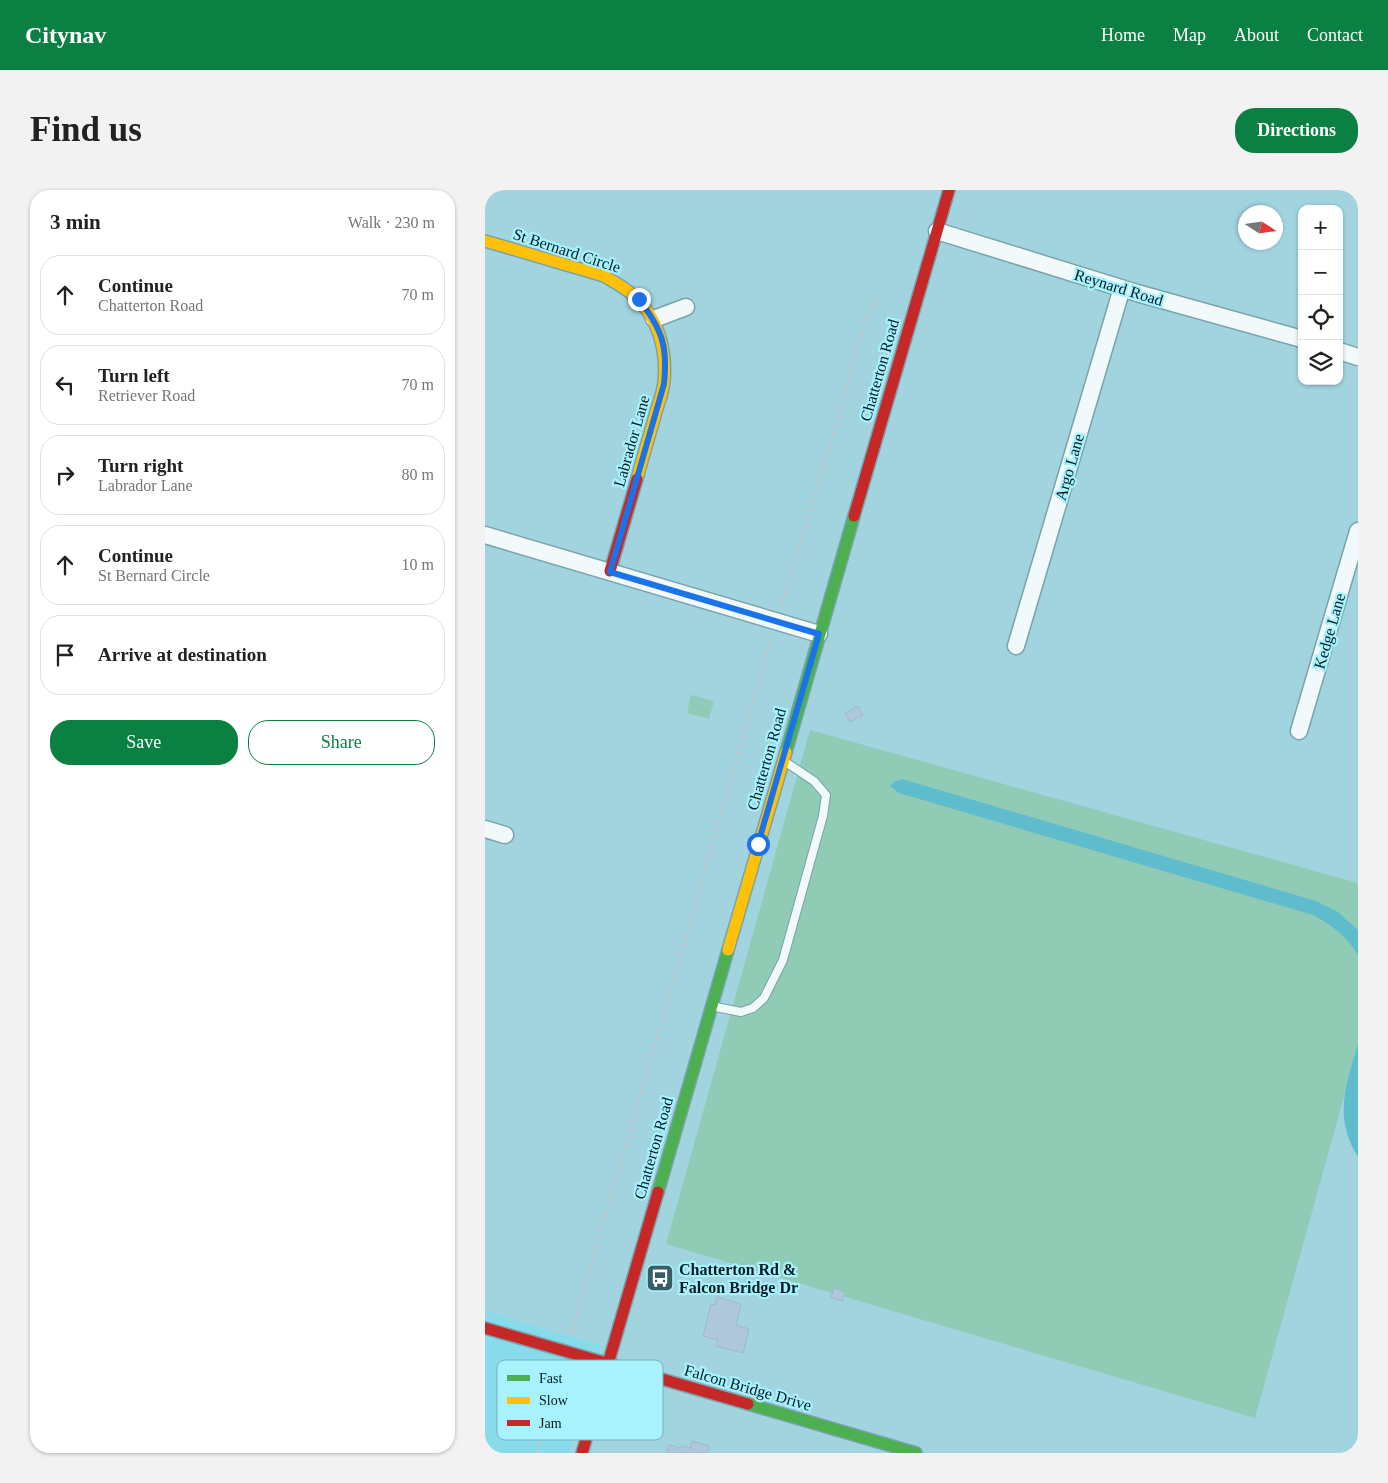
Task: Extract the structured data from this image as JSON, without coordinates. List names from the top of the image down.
{
  "streets": {
    "main road": [
      "St Bernard Circle",
      "Chatterton Road",
      "Labrador Lane",
      "Falcon Bridge Drive"
    ],
    "street": ["Reynard Road", "Argo Lane", "Kedge Lane"]
  },
  "crossings": [
    ["St Bernard Circle", "Labrador Lane"],
    ["Reynard Road", "Chatterton Road"],
    ["Reynard Road", "Argo Lane"]
  ],
  "places": {
    "bus stop": ["Chatterton Rd & Falcon Bridge Dr"]
  },
  "legend": ["Fast", "Slow", "Jam"],
  "north": "right",
  "page": {
    "header": "Citynav",
    "nav": [
      "Home",
      "Map",
      "About",
      "Contact"
    ],
    "buttons": [
      "Directions",
      ["Save", "Share"]
    ],
    "title": "Find us",
    "heading": ["3 min", "Walk · 230 m"],
    "map_buttons": ["+", "−"],
    "list": [
      ["Continue", "Chatterton Road", "70 m"],
      ["Turn left", "Retriever Road", "70 m"],
      ["Turn right", "Labrador Lane", "80 m"],
      ["Continue", "St Bernard Circle", "10 m"],
      "Arrive at destination"
    ]
  }
}
